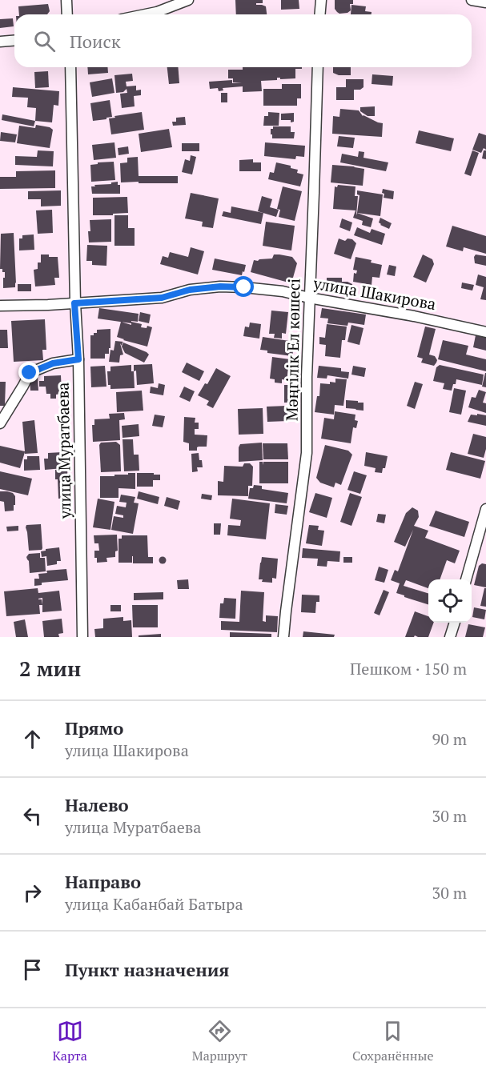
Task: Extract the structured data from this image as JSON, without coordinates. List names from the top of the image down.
{
  "streets": {
    "street": ["улица Шакирова", "Мәңгілік Ел көшесі", "улица Муратбаева"]
  },
  "crossings": [
    ["улица Шакирова", "Мәңгілік Ел көшесі"],
    ["улица Шакирова", "улица Муратбаева"]
  ],
  "page": {
    "search": "Поиск",
    "heading": ["2 мин", "Пешком · 150 m"],
    "list": [
      ["Прямо", "улица Шакирова", "90 m"],
      ["Налево", "улица Муратбаева", "30 m"],
      ["Направо", "улица Кабанбай Батыра", "30 m"],
      "Пункт назначения"
    ],
    "nav": ["Карта", "Маршрут", "Сохранённые"]
  }
}
